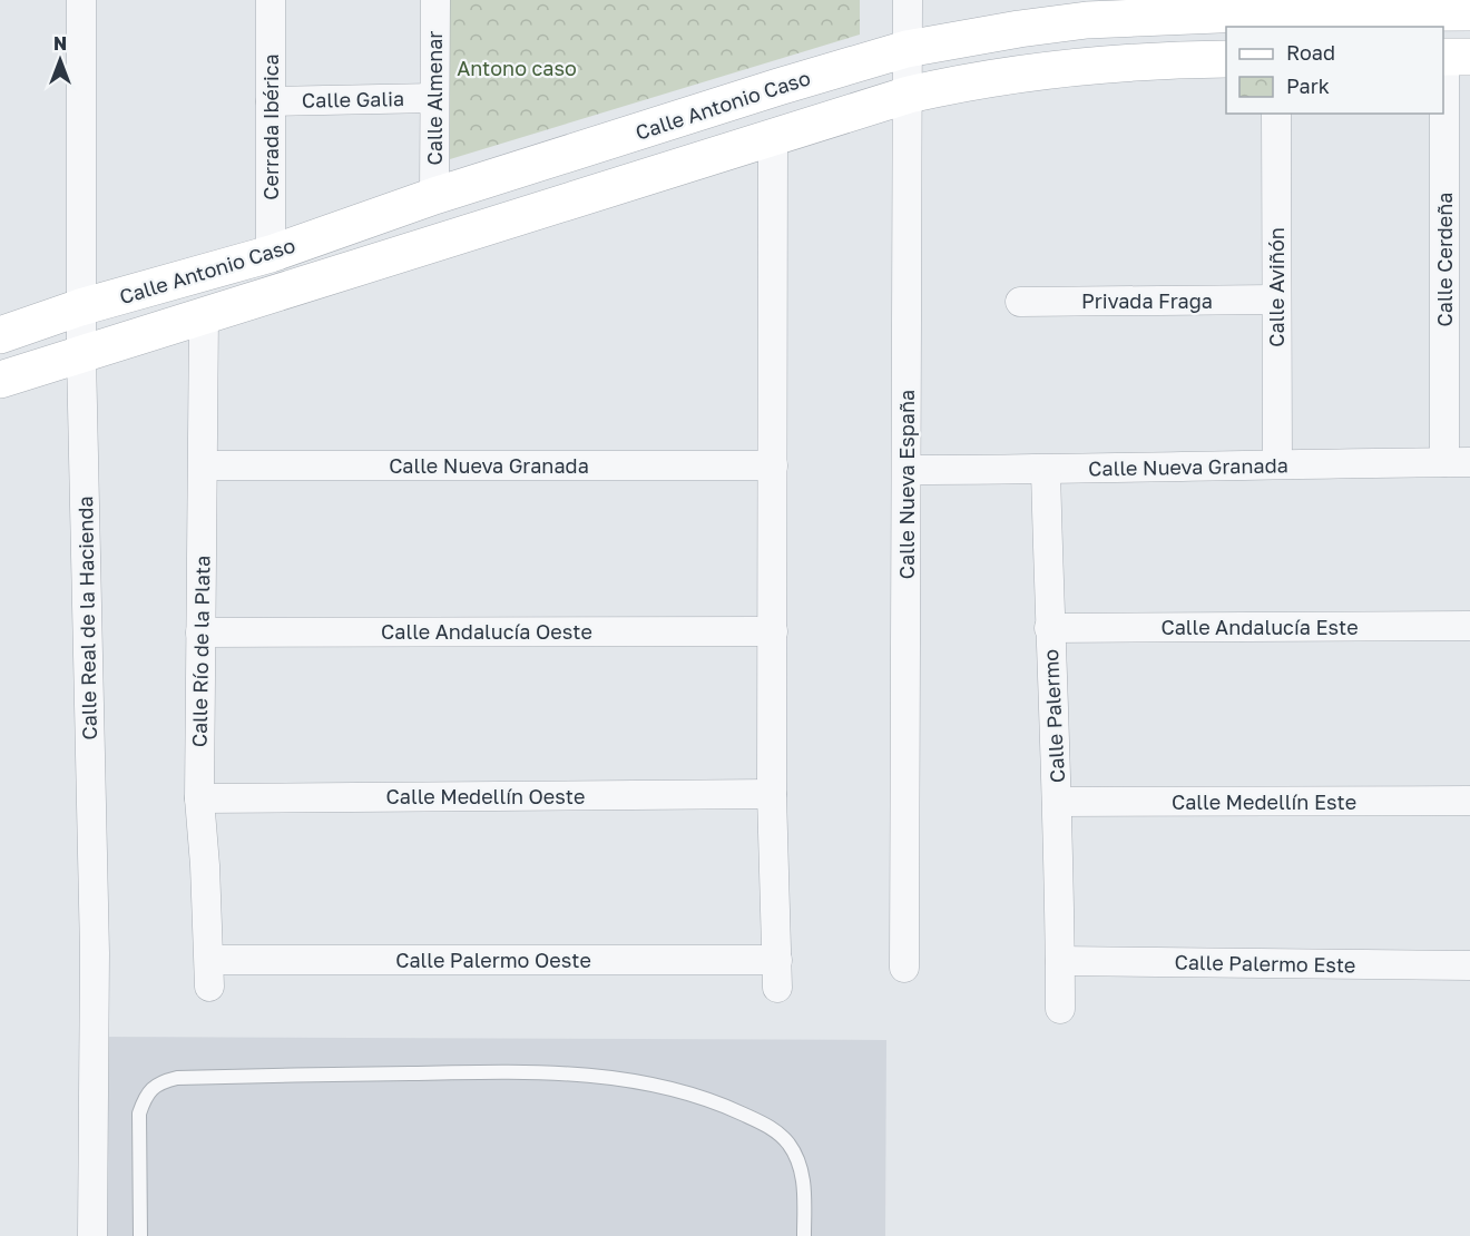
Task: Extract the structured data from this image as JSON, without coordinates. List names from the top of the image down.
{
  "streets": {
    "main road": ["Calle Antonio Caso"],
    "street": [
      "Calle Almenar",
      "Calle Galia",
      "Cerrada Ibérica",
      "Calle Cerdeña",
      "Calle Aviñón",
      "Privada Fraga",
      "Calle Nueva Granada",
      "Calle Nueva España",
      "Calle Real de la Hacienda",
      "Calle Andalucía Este",
      "Calle Andalucía Oeste",
      "Calle Río de la Plata",
      "Calle Palermo",
      "Calle Medellín Oeste",
      "Calle Medellín Este",
      "Calle Palermo Oeste",
      "Calle Palermo Este"
    ]
  },
  "crossings": [
    ["Calle Almenar", "Calle Galia"],
    ["Calle Almenar", "Calle Antonio Caso"],
    ["Calle Galia", "Cerrada Ibérica"],
    ["Calle Antonio Caso", "Cerrada Ibérica"],
    ["Calle Antonio Caso", "Calle Nueva España"],
    ["Calle Antonio Caso", "Calle Real de la Hacienda"],
    ["Calle Antonio Caso", "Calle Río de la Plata"],
    ["Calle Cerdeña", "Calle Nueva Granada"],
    ["Calle Aviñón", "Privada Fraga"],
    ["Calle Aviñón", "Calle Nueva Granada"],
    ["Calle Nueva Granada", "Calle Nueva España"],
    ["Calle Nueva Granada", "Calle Río de la Plata"],
    ["Calle Nueva Granada", "Calle Palermo"],
    ["Calle Andalucía Este", "Calle Palermo"],
    ["Calle Andalucía Oeste", "Calle Río de la Plata"],
    ["Calle Río de la Plata", "Calle Medellín Oeste"],
    ["Calle Río de la Plata", "Calle Palermo Oeste"],
    ["Calle Palermo", "Calle Medellín Este"],
    ["Calle Palermo", "Calle Palermo Este"],
    ["Calle Medellín Oeste", "Calle Palermo Oeste"]
  ],
  "parks": ["Antono caso"],
  "legend": ["Road", "Park"],
  "north": "top"
}
